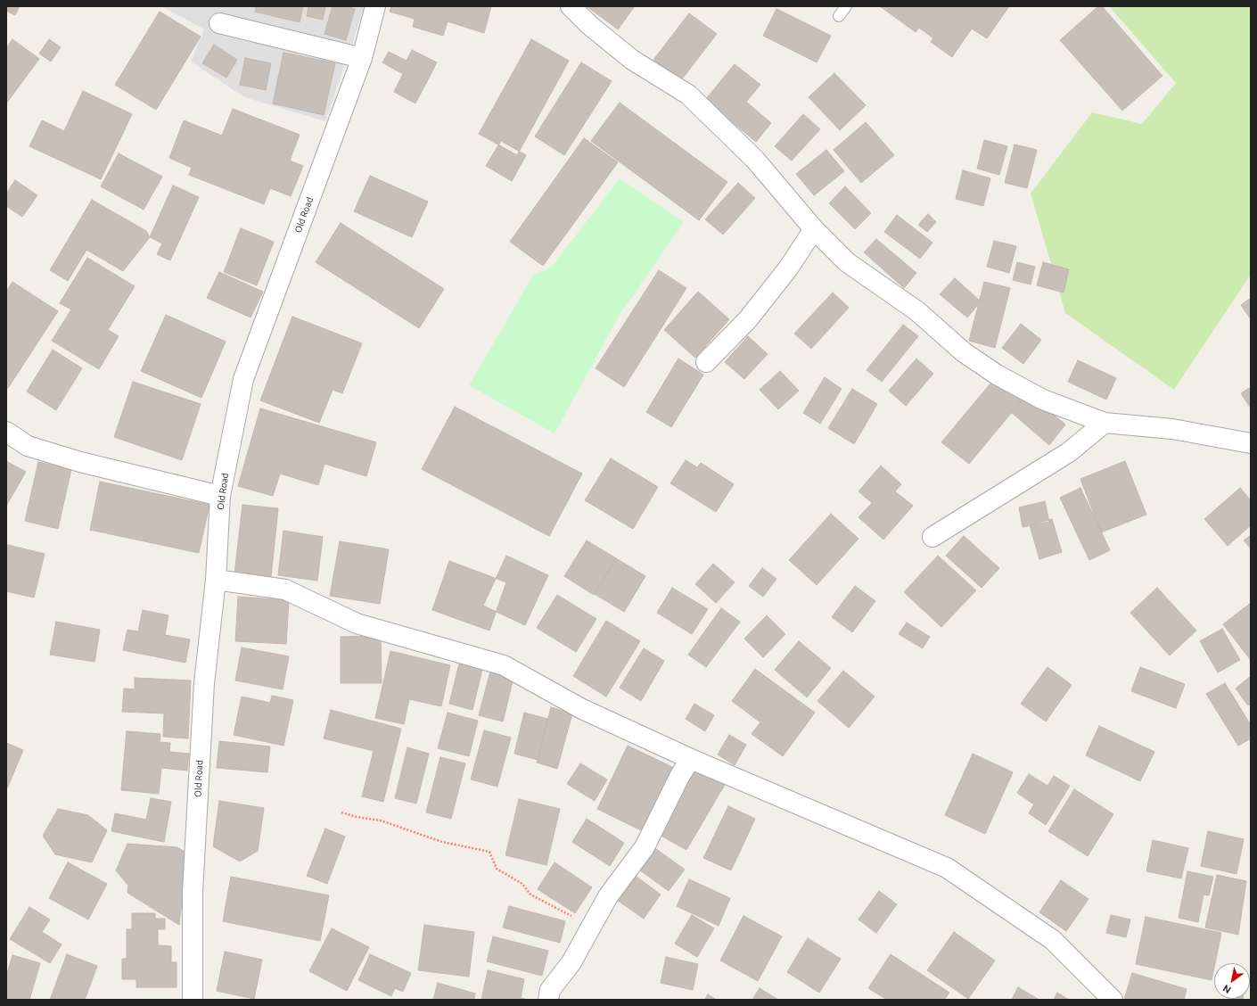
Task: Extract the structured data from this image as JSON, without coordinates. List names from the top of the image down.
{
  "streets": {
    "street": ["Old Road"]
  },
  "north": "bottom left"
}
